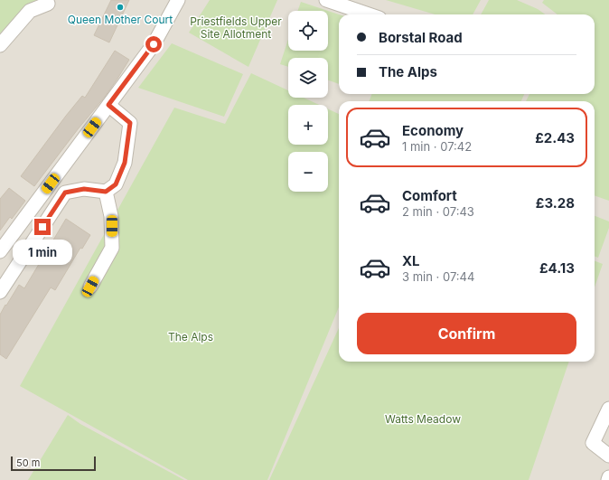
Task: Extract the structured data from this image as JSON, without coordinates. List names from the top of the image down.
{
  "parks": ["Priestfields Upper Site Allotment", "The Alps", "Watts Meadow"],
  "places": ["Queen Mother Court"],
  "scale_bar": "50 m",
  "page": {
    "map_buttons": ["+", "−"],
    "banner": ["Borstal Road", "The Alps"],
    "list": [
      {
        "name": "Economy",
        "note": "1 min · 07:42",
        "value": "£2.43"
      },
      {
        "name": "Comfort",
        "note": "2 min · 07:43",
        "value": "£3.28"
      },
      {
        "name": "XL",
        "note": "3 min · 07:44",
        "value": "£4.13"
      }
    ],
    "bubble": "1 min",
    "buttons": "Confirm",
    "scale": "50 m"
  }
}
